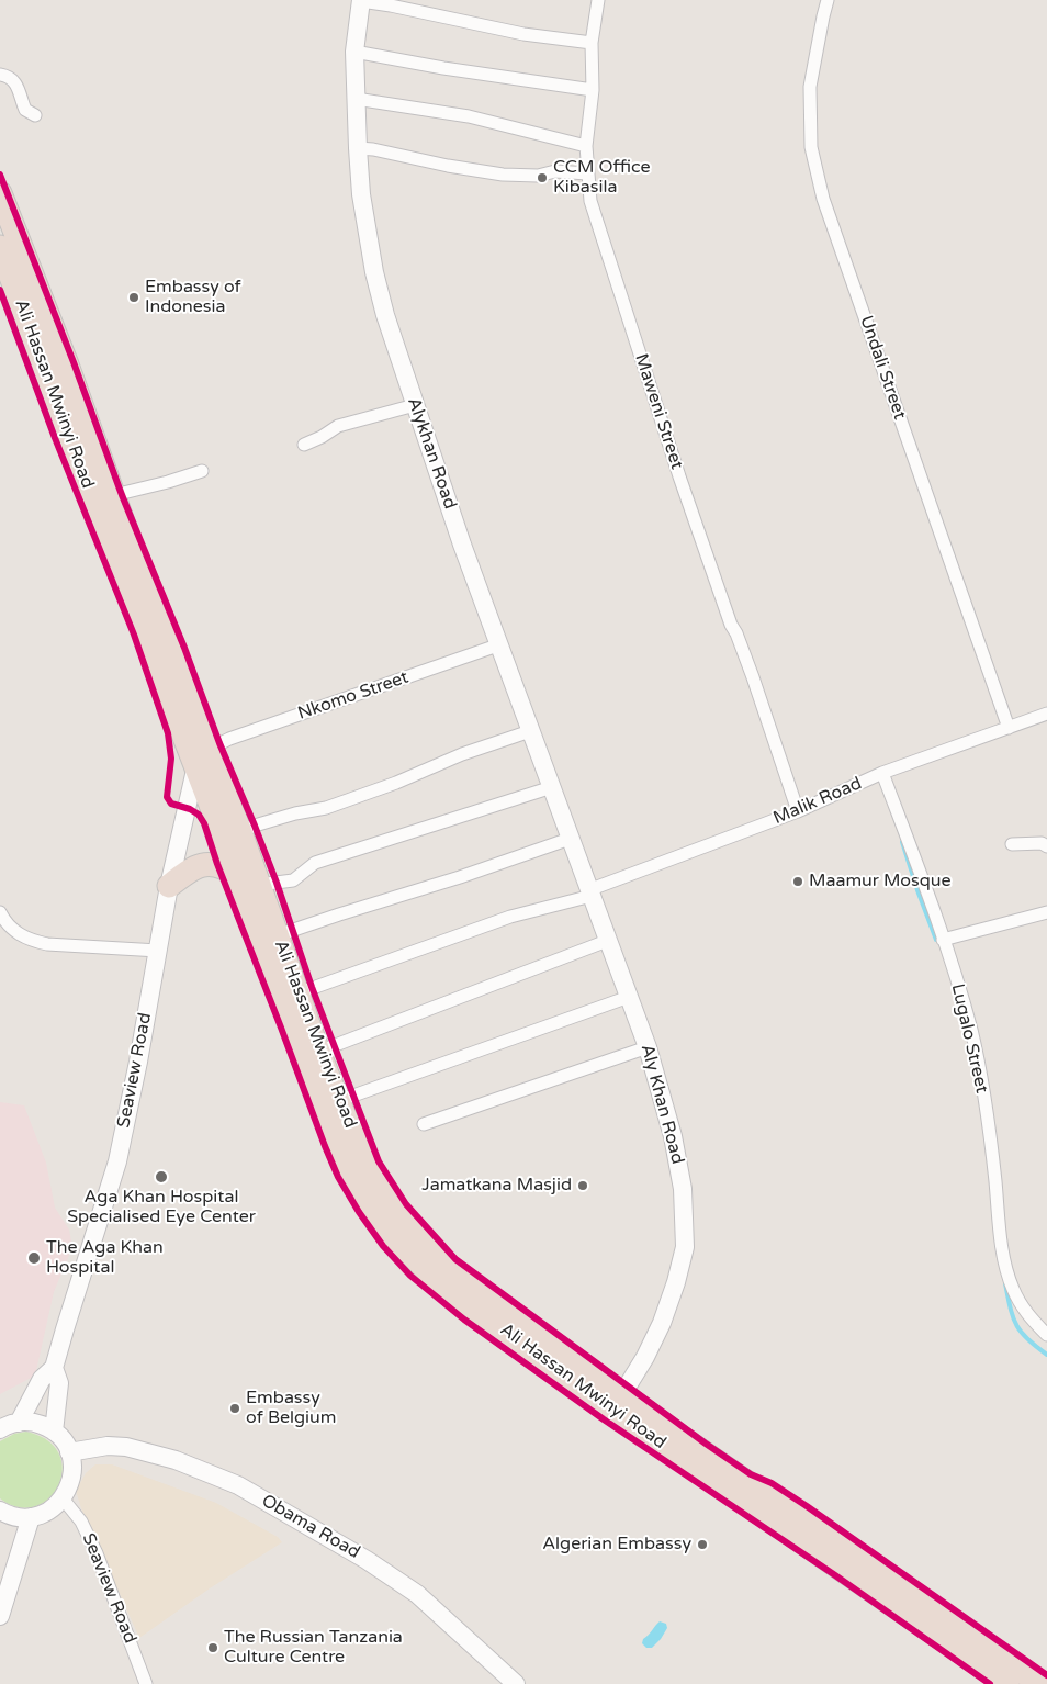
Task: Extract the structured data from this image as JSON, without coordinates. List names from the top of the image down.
{
  "streets": {
    "highway": ["Ali Hassan Mwinyi Road"],
    "street": [
      "Undali Street",
      "Maweni Street",
      "Alykhan Road",
      "Nkomo Street",
      "Malik Road",
      "Lugalo Street",
      "Seaview Road",
      "Aly Khan Road",
      "Obama Road"
    ]
  },
  "crossings": [
    ["Undali Street", "Malik Road"],
    ["Ali Hassan Mwinyi Road", "Nkomo Street"],
    ["Ali Hassan Mwinyi Road", "Malik Road"],
    ["Ali Hassan Mwinyi Road", "Seaview Road"],
    ["Ali Hassan Mwinyi Road", "Aly Khan Road"],
    ["Maweni Street", "Malik Road"],
    ["Alykhan Road", "Nkomo Street"],
    ["Alykhan Road", "Malik Road"],
    ["Alykhan Road", "Aly Khan Road"],
    ["Nkomo Street", "Seaview Road"],
    ["Malik Road", "Lugalo Street"],
    ["Malik Road", "Aly Khan Road"]
  ],
  "places": [
    "CCM Office Kibasila",
    "Embassy of Indonesia",
    "Maamur Mosque",
    "Aga Khan Hospital Specialised Eye Center",
    "Jamatkana Masjid",
    "The Aga Khan Hospital",
    "Embassy of Belgium",
    "Algerian Embassy",
    "The Russian Tanzania Culture Centre"
  ]
}
